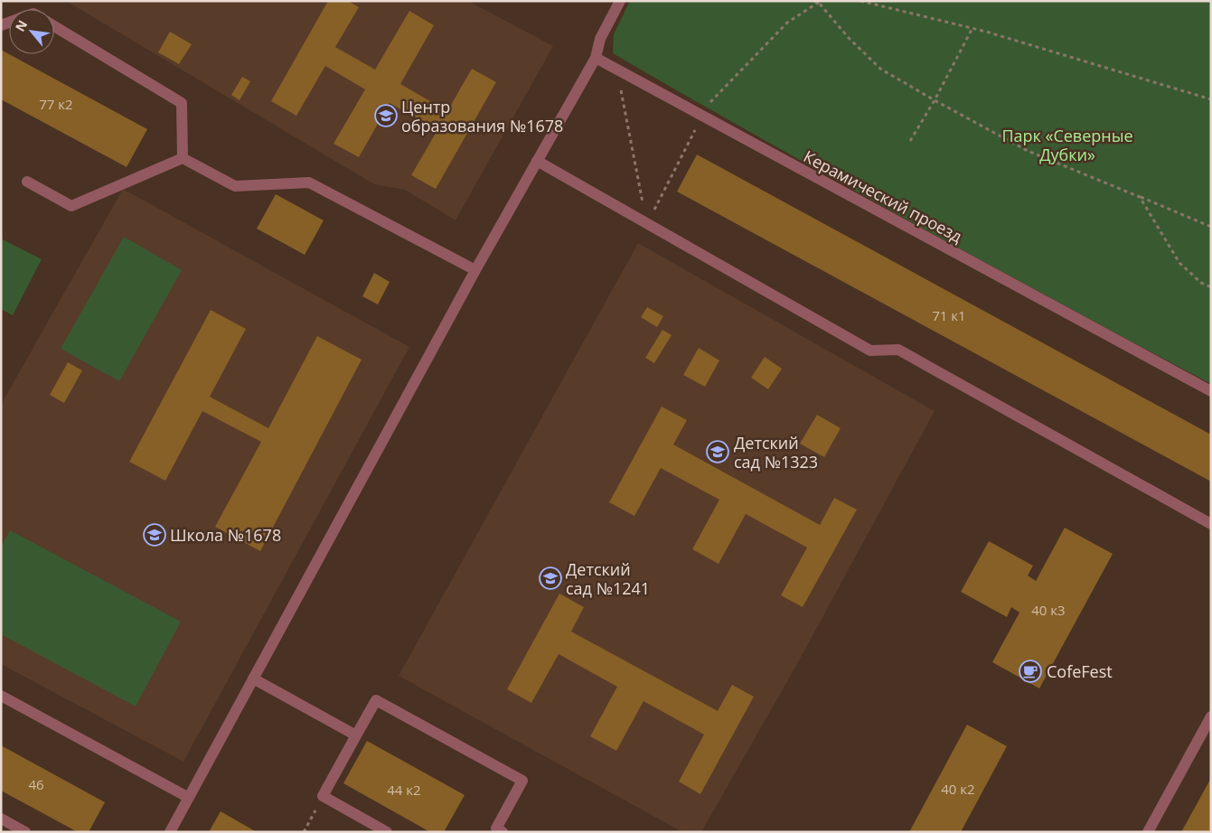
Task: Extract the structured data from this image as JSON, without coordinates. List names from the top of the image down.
{
  "streets": {
    "street": ["Керамический проезд"]
  },
  "parks": ["Парк «Северные Дубки»"],
  "places": {
    "school or university": [
      "Центр образования №1678",
      "Детский сад №1323",
      "Школа №1678",
      "Детский сад №1241"
    ],
    "cafe": ["CofeFest"]
  },
  "house_numbers": [
    "77 к2",
    "71 к1",
    "40 к3",
    "46",
    "40 к2",
    "44 к2"
  ],
  "north": "top left"
}
